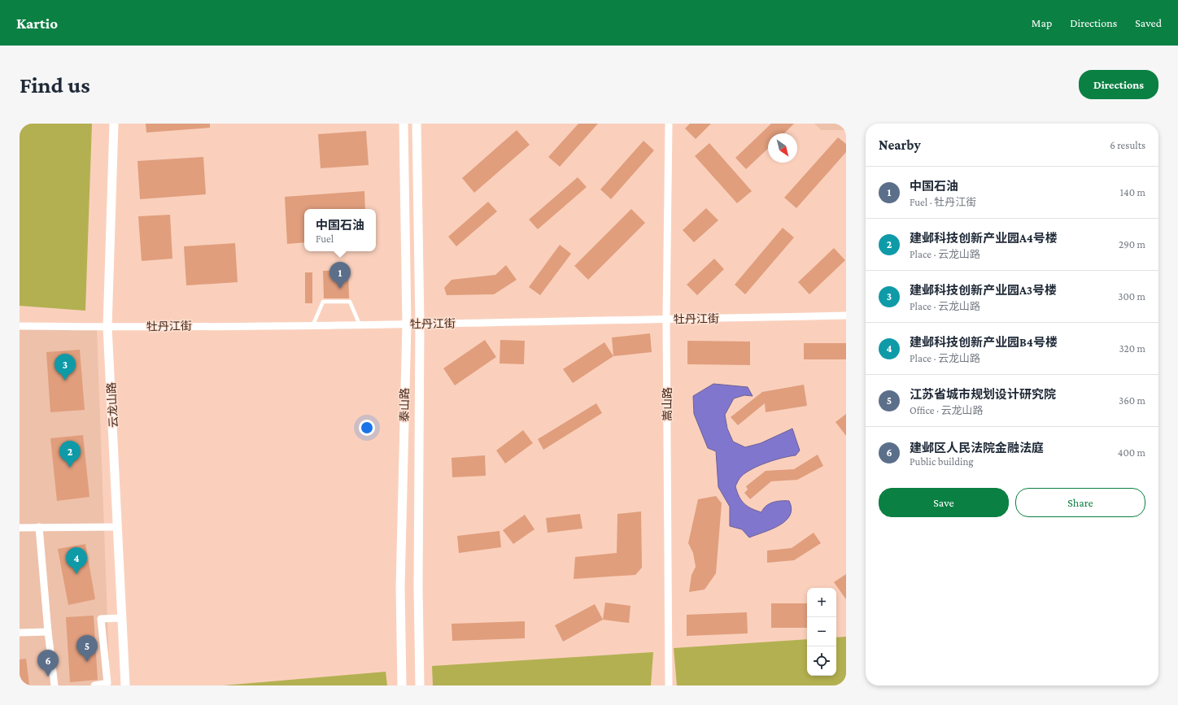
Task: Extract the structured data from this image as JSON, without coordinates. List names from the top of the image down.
{
  "streets": {
    "street": [
      "牡丹江街",
      "嵩山路",
      "云龙山路",
      "泰山路"
    ]
  },
  "crossings": [
    ["牡丹江街", "嵩山路"],
    ["牡丹江街", "云龙山路"],
    ["牡丹江街", "泰山路"]
  ],
  "north": "bottom right",
  "page": {
    "header": "Kartio",
    "nav": ["Map", "Directions", "Saved"],
    "buttons": [
      "Directions",
      ["Save", "Share"]
    ],
    "title": "Find us",
    "heading": ["Nearby", "6 results"],
    "list": [
      {
        "mark": "1",
        "name": "中国石油",
        "note": "Fuel · 牡丹江街",
        "value": "140 m"
      },
      {
        "mark": "2",
        "name": "建邺科技创新产业园A4号楼",
        "note": "Place · 云龙山路",
        "value": "290 m"
      },
      {
        "mark": "3",
        "name": "建邺科技创新产业园A3号楼",
        "note": "Place · 云龙山路",
        "value": "300 m"
      },
      {
        "mark": "4",
        "name": "建邺科技创新产业园B4号楼",
        "note": "Place · 云龙山路",
        "value": "320 m"
      },
      {
        "mark": "5",
        "name": "江苏省城市规划设计研究院",
        "note": "Office · 云龙山路",
        "value": "360 m"
      },
      {
        "mark": "6",
        "name": "建邺区人民法院金融法庭",
        "note": "Public building",
        "value": "400 m"
      }
    ],
    "popup": ["中国石油", "Fuel"],
    "pins": [
      "1",
      "3",
      "2",
      "4",
      "5",
      "6"
    ],
    "map_buttons": ["+", "−"]
  }
}
